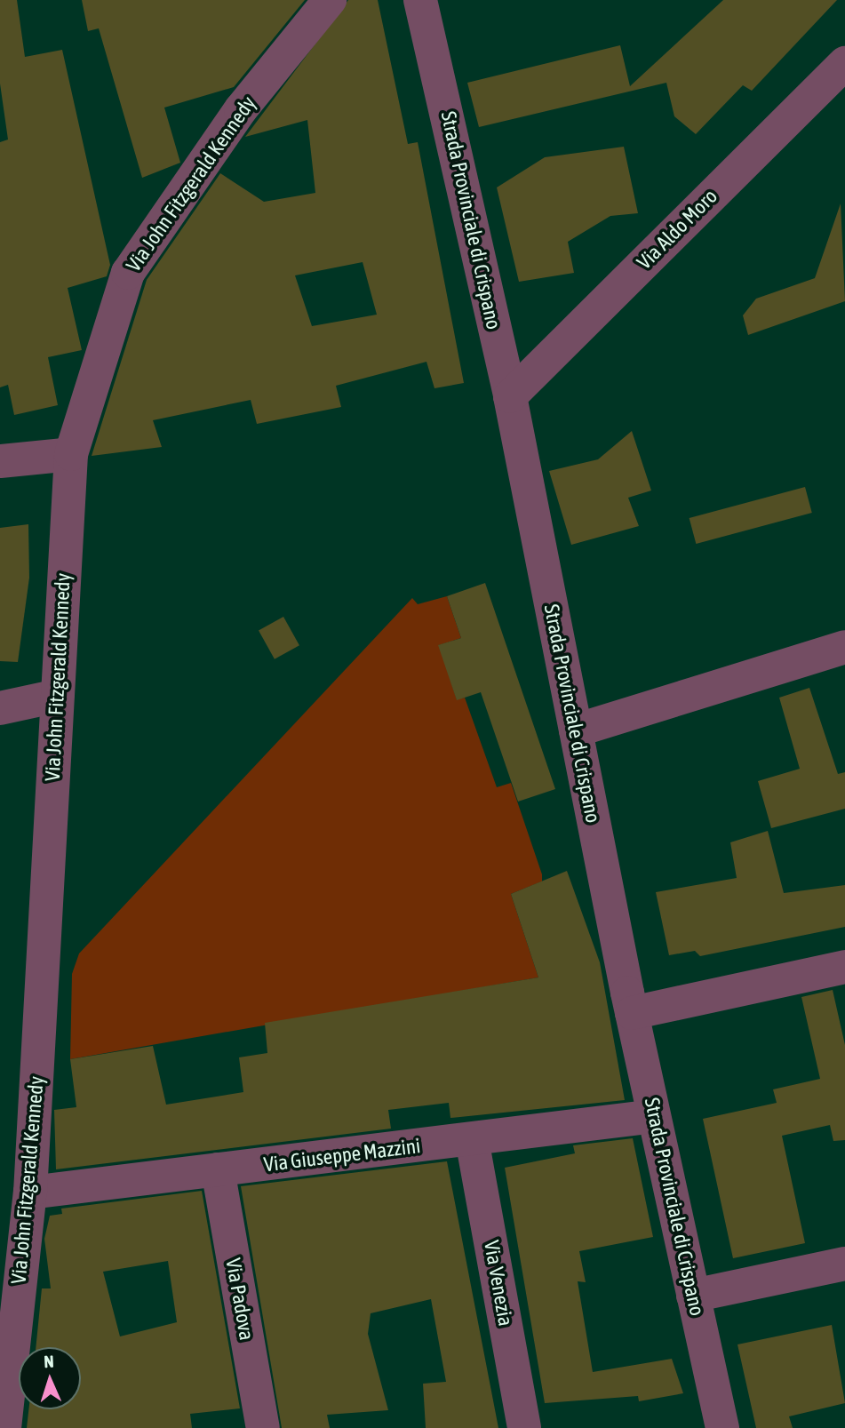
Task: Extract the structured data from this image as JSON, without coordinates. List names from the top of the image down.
{
  "streets": {
    "street": [
      "Via John Fitzgerald Kennedy",
      "Strada Provinciale di Crispano",
      "Via Aldo Moro",
      "Via Giuseppe Mazzini",
      "Via Venezia",
      "Via Padova"
    ]
  },
  "crossings": [
    ["Via John Fitzgerald Kennedy", "Via Giuseppe Mazzini"],
    ["Strada Provinciale di Crispano", "Via Aldo Moro"],
    ["Strada Provinciale di Crispano", "Via Giuseppe Mazzini"],
    ["Via Giuseppe Mazzini", "Via Venezia"],
    ["Via Giuseppe Mazzini", "Via Padova"]
  ],
  "north": "top"
}
